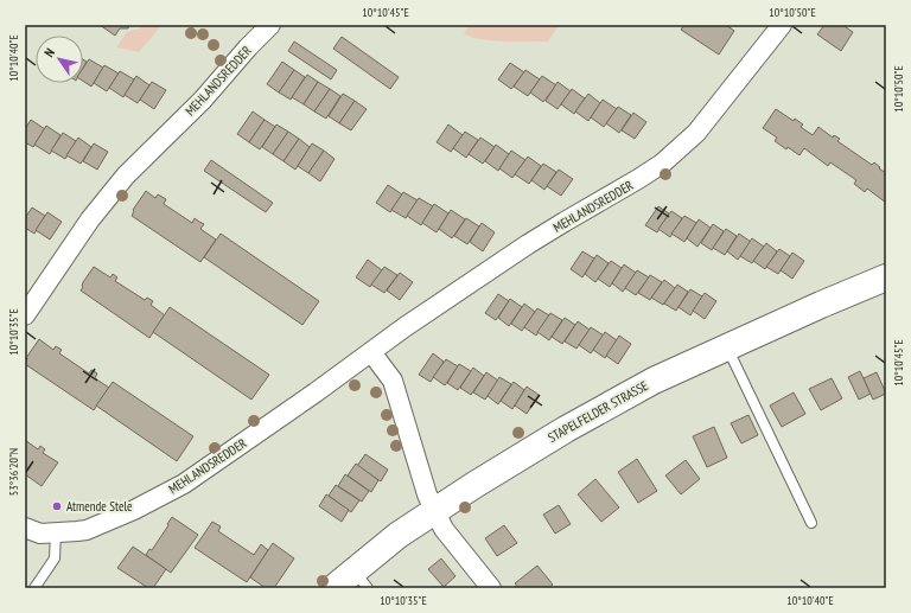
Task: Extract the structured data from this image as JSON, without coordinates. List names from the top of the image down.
{
  "streets": {
    "street": ["MEHLANDSREDDER", "STAPELFELDER STRASSE"]
  },
  "places": ["Atmende Stele"],
  "north": "top left",
  "coordinates": [
    "10°10'45\"E",
    "10°10'50\"E",
    "10°10'40\"E",
    "10°10'35\"E",
    "53°36'20\"N"
  ]
}
